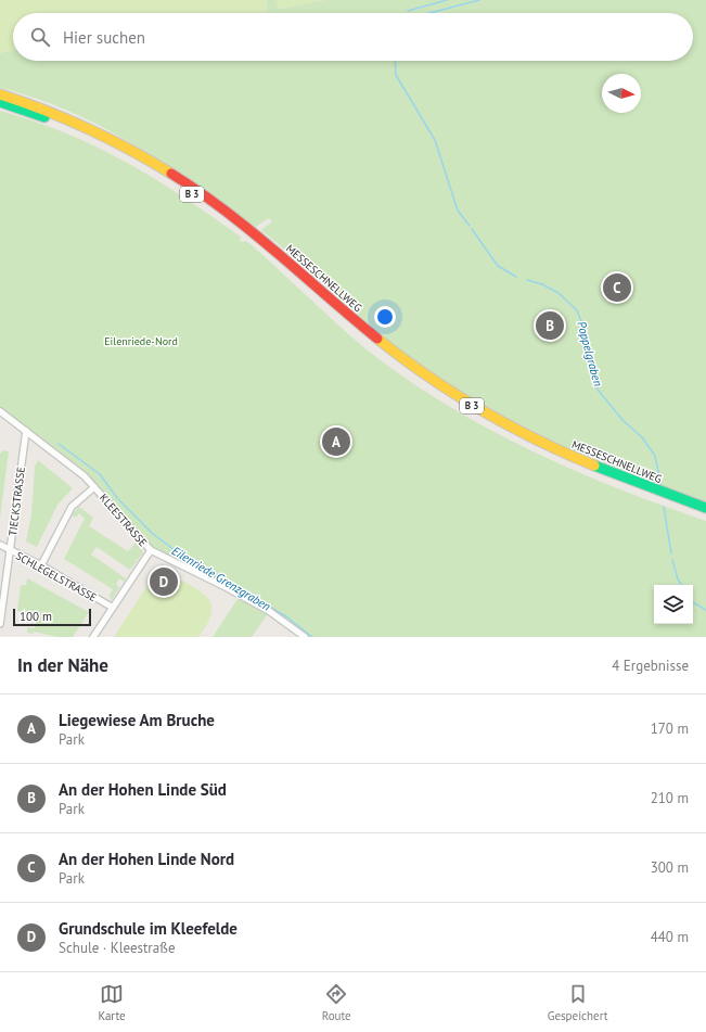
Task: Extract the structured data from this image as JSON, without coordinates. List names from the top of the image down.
{
  "streets": {
    "highway": ["B 3", "MESSESCHNELLWEG"],
    "street": ["TIECKSTRASSE", "KLEESTRASSE", "SCHLEGELSTRASSE"]
  },
  "crossings": [
    ["TIECKSTRASSE", "KLEESTRASSE"],
    ["TIECKSTRASSE", "SCHLEGELSTRASSE"]
  ],
  "water": ["Poppelgraben", "Eilenriede Grenzgraben"],
  "parks": ["Eilenriede-Nord"],
  "scale_bar": "100 m",
  "north": "right",
  "page": {
    "search": "Hier suchen",
    "pins": [
      "C",
      "B",
      "A",
      "D"
    ],
    "scale": "100 m",
    "heading": ["In der Nähe", "4 Ergebnisse"],
    "list": [
      {
        "mark": "A",
        "name": "Liegewiese Am Bruche",
        "note": "Park",
        "value": "170 m"
      },
      {
        "mark": "B",
        "name": "An der Hohen Linde Süd",
        "note": "Park",
        "value": "210 m"
      },
      {
        "mark": "C",
        "name": "An der Hohen Linde Nord",
        "note": "Park",
        "value": "300 m"
      },
      {
        "mark": "D",
        "name": "Grundschule im Kleefelde",
        "note": "Schule · Kleestraße",
        "value": "440 m"
      }
    ],
    "nav": ["Karte", "Route", "Gespeichert"]
  }
}
